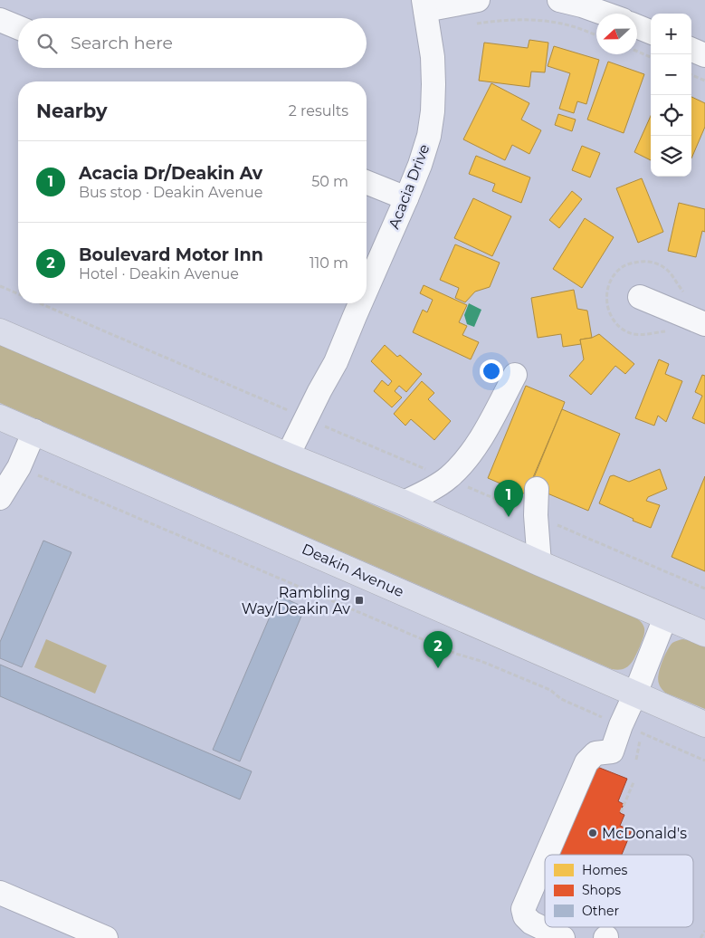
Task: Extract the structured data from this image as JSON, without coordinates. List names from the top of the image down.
{
  "streets": {
    "highway": ["Deakin Avenue"],
    "street": ["Acacia Drive"]
  },
  "places": {
    "transit": ["Rambling Way/Deakin Av"],
    "other": ["McDonald's"]
  },
  "legend": ["Homes", "Shops", "Other"],
  "north": "left",
  "page": {
    "map_buttons": ["+", "−"],
    "search": "Search here",
    "heading": ["Nearby", "2 results"],
    "list": [
      {
        "mark": "1",
        "name": "Acacia Dr/Deakin Av",
        "note": "Bus stop · Deakin Avenue",
        "value": "50 m"
      },
      {
        "mark": "2",
        "name": "Boulevard Motor Inn",
        "note": "Hotel · Deakin Avenue",
        "value": "110 m"
      }
    ],
    "pins": ["1", "2"]
  }
}
